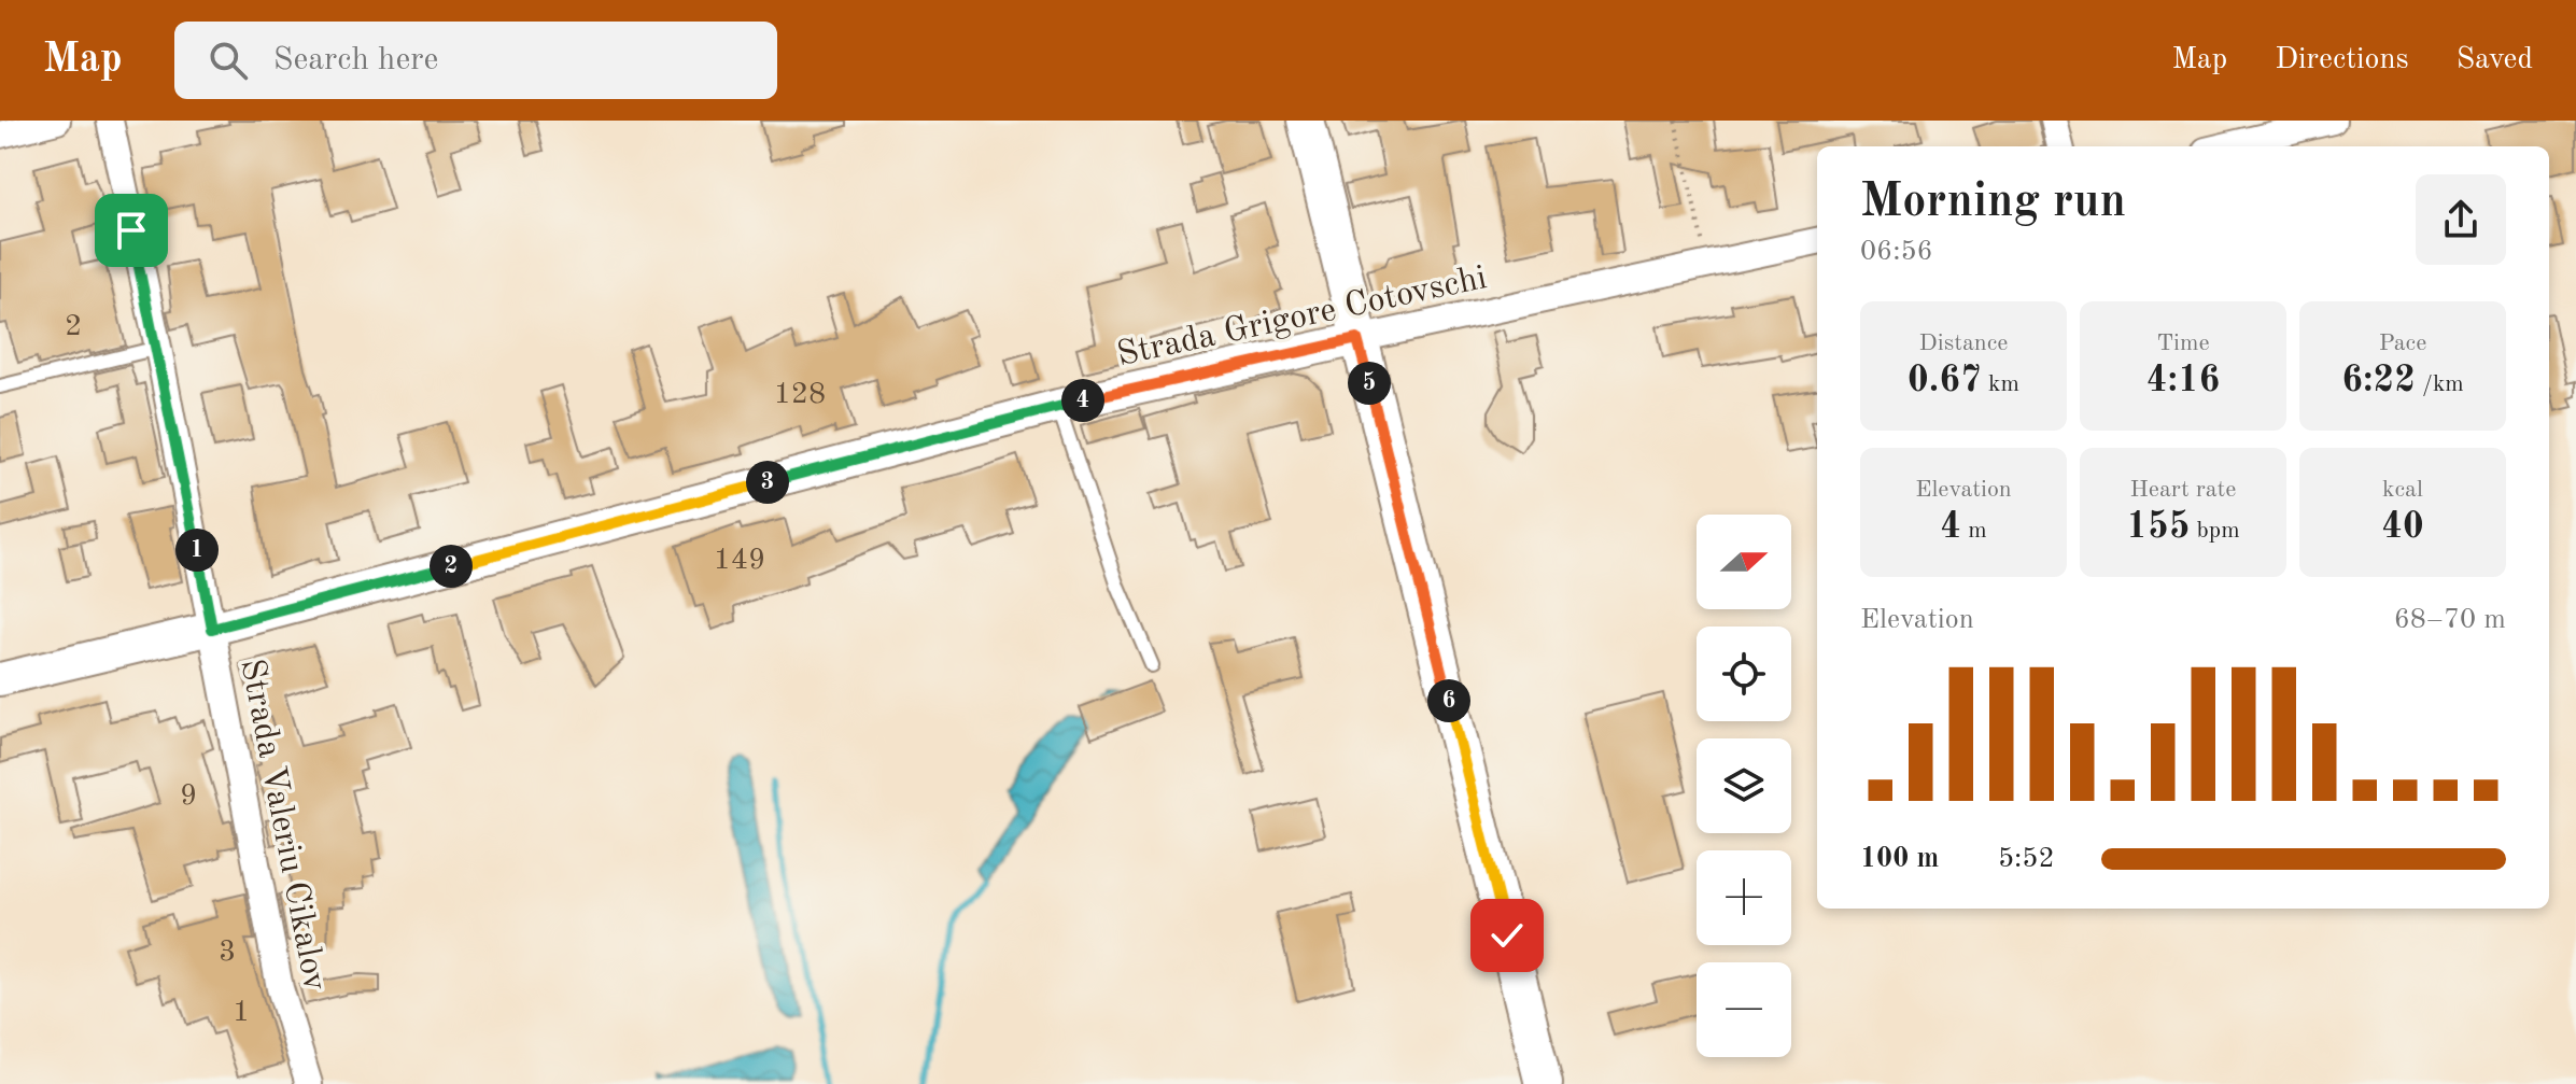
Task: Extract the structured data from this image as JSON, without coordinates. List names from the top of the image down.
{
  "streets": {
    "street": ["Strada Grigore Cotovschi", "Strada Valeriu Cikalov"]
  },
  "crossings": [
    ["Strada Grigore Cotovschi", "Strada Valeriu Cikalov"]
  ],
  "house_numbers": [
    "2",
    "128",
    "149",
    "9",
    "3",
    "1"
  ],
  "north": "right",
  "page": {
    "header": "Map",
    "search": "Search here",
    "nav": ["Map", "Directions", "Saved"],
    "heading": ["Morning run", "06:56"],
    "stats": [
      ["Distance", "0.67 km"],
      ["Time", "4:16"],
      ["Pace", "6:22 /km"],
      ["Elevation", "4 m"],
      ["Heart rate", "155 bpm"],
      ["kcal", "40"]
    ],
    "pins": [
      "5",
      "4",
      "3",
      "1",
      "2",
      "6"
    ],
    "map_buttons": ["+", "−"],
    "chart": ["Elevation", "68–70 m"],
    "list": [
      {
        "name": "100 m",
        "note": "5:52"
      }
    ]
  }
}
